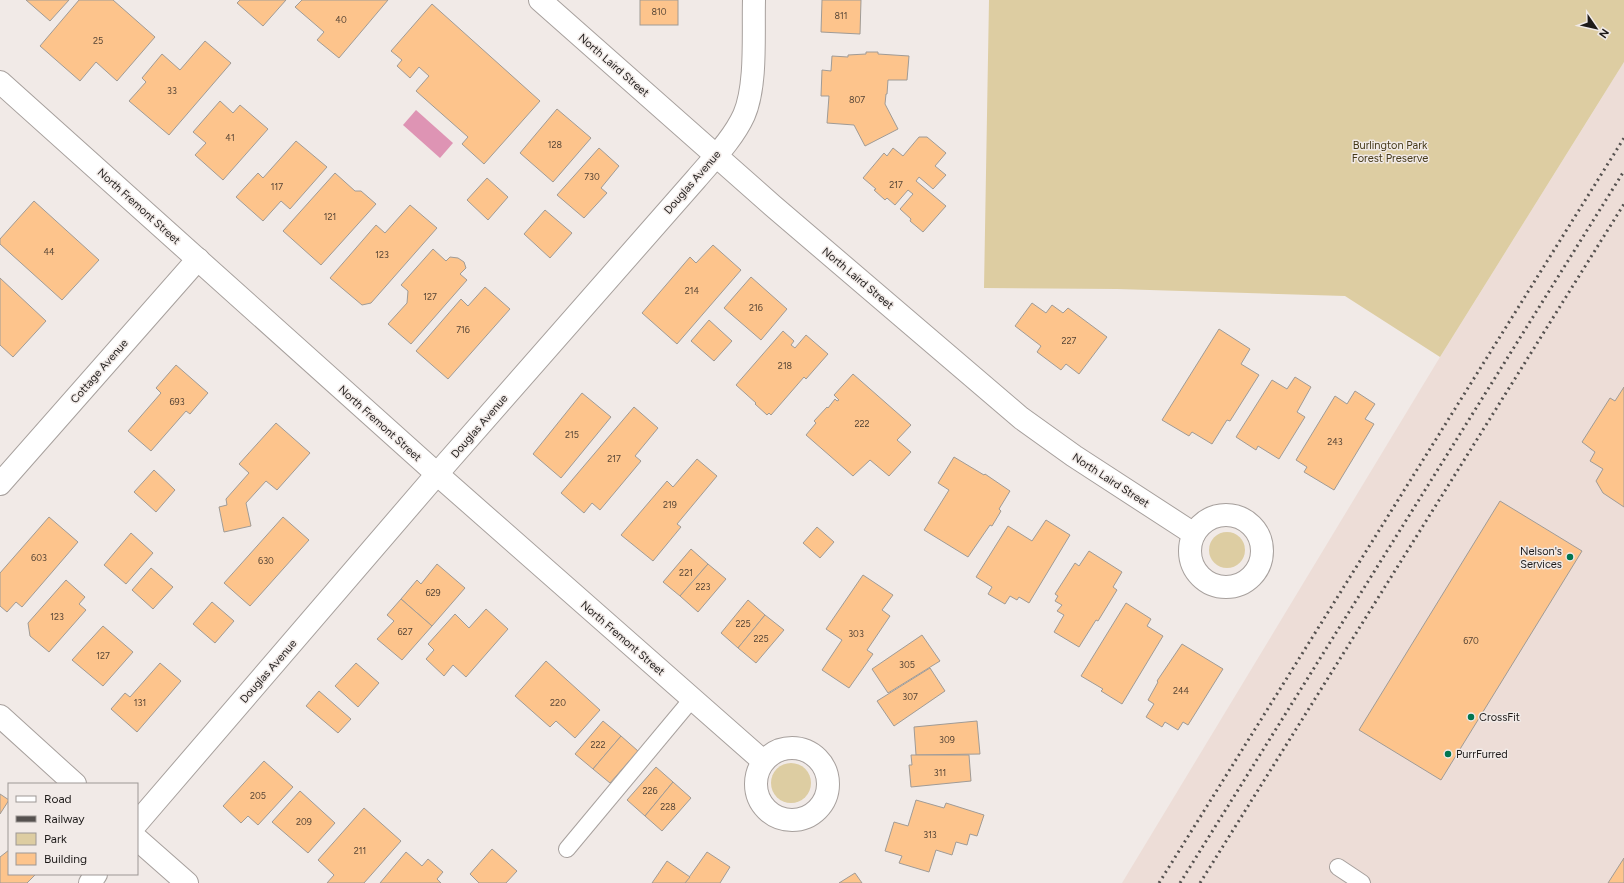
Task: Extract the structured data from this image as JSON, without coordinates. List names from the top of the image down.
{
  "streets": {
    "street": [
      "North Laird Street",
      "Douglas Avenue",
      "North Fremont Street",
      "Cottage Avenue"
    ]
  },
  "crossings": [
    ["North Laird Street", "Douglas Avenue"],
    ["Douglas Avenue", "North Fremont Street"],
    ["North Fremont Street", "Cottage Avenue"]
  ],
  "parks": ["Burlington Park Forest Preserve"],
  "places": ["Nelson's Services", "CrossFit", "PurrFurred"],
  "house_numbers": [
    "810",
    "811",
    "40",
    "25",
    "33",
    "807",
    "41",
    "128",
    "730",
    "217",
    "117",
    "121",
    "44",
    "123",
    "214",
    "127",
    "216",
    "716",
    "227",
    "218",
    "693",
    "222",
    "215",
    "243",
    "217",
    "219",
    "603",
    "630",
    "221",
    "223",
    "629",
    "123",
    "225",
    "627",
    "303",
    "225",
    "670",
    "127",
    "305",
    "244",
    "307",
    "131",
    "220",
    "309",
    "222",
    "311",
    "226",
    "205",
    "228",
    "209",
    "313",
    "211"
  ],
  "legend": [
    "Road",
    "Railway",
    "Park",
    "Building"
  ],
  "north": "bottom right"
}
